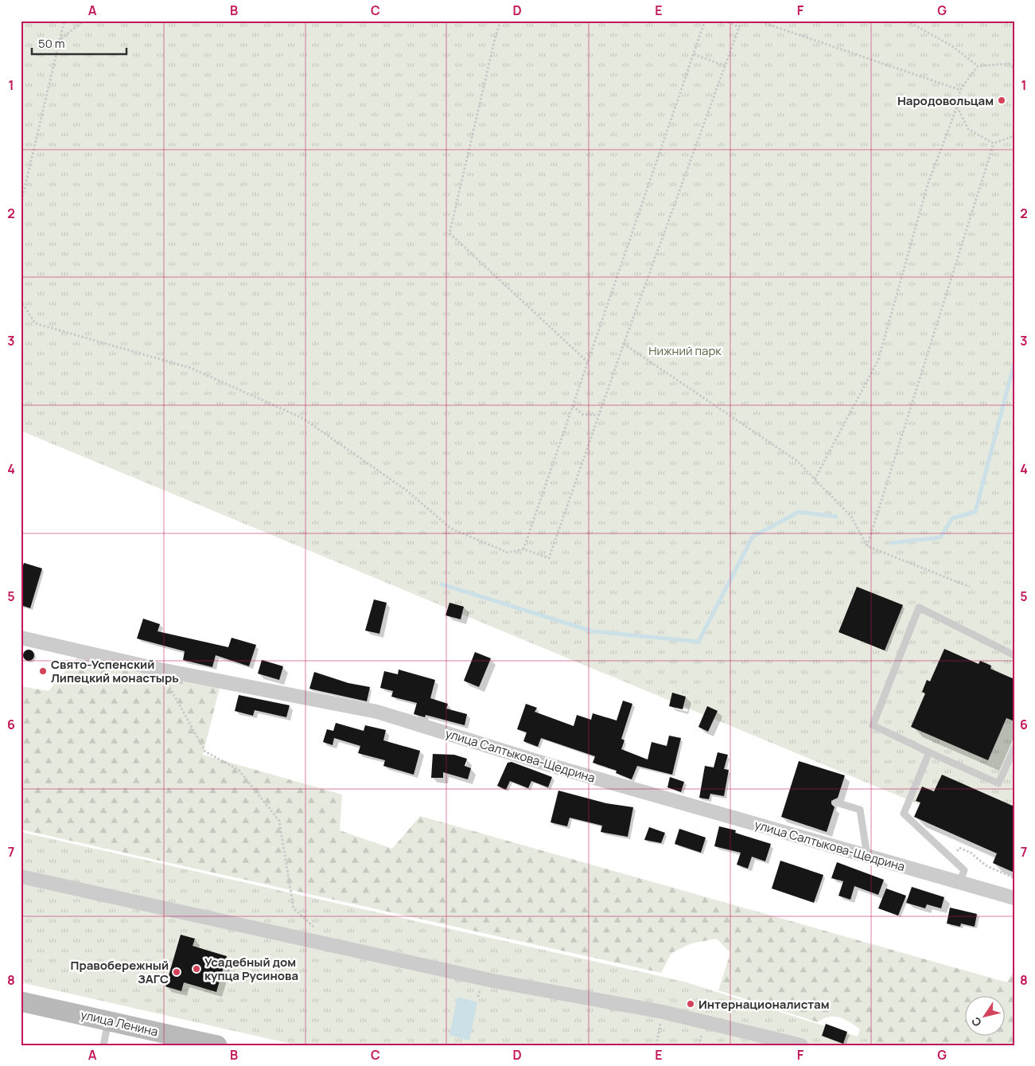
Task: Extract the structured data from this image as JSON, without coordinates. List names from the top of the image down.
{
  "streets": {
    "street": ["улица Салтыкова-Щедрина", "улица Ленина"]
  },
  "parks": ["Нижний парк"],
  "places": [
    "Народовольцам",
    "Свято-Успенский Липецкий монастырь",
    "Усадебный дом купца Русинова",
    "Правобережный ЗАГС",
    "Интернационалистам"
  ],
  "scale_bar": "50 m",
  "north": "bottom left",
  "grid": {
    "columns": [
      "A",
      "B",
      "C",
      "D",
      "E",
      "F",
      "G"
    ],
    "rows": [
      "1",
      "2",
      "3",
      "4",
      "5",
      "6",
      "7",
      "8"
    ]
  }
}
